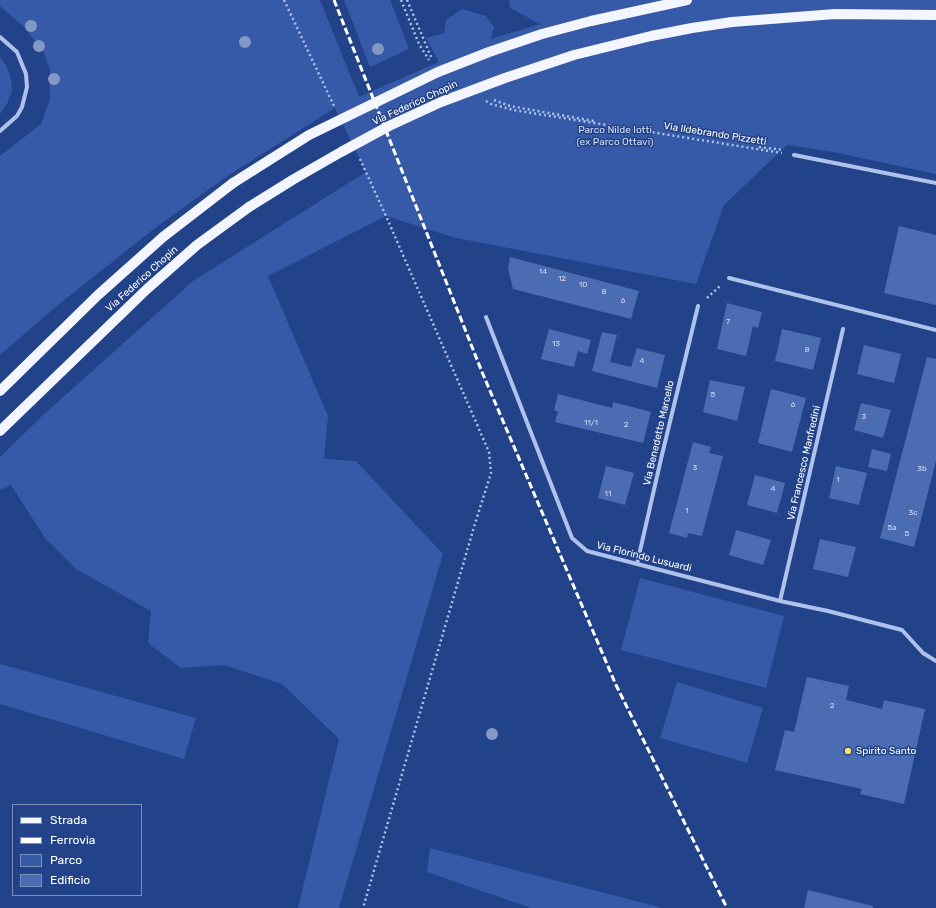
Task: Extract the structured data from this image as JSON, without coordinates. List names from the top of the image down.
{
  "streets": {
    "main road": ["Via Federico Chopin"],
    "street": ["Via Benedetto Marcello", "Via Francesco Manfredini", "Via Florindo Lusuardi"],
    "path": ["Via Ildebrando Pizzetti"]
  },
  "crossings": [
    ["Via Benedetto Marcello", "Via Florindo Lusuardi"],
    ["Via Francesco Manfredini", "Via Florindo Lusuardi"]
  ],
  "parks": ["Parco Nilde Iotti (ex Parco Ottavi)"],
  "places": ["Spirito Santo"],
  "house_numbers": [
    "14",
    "12",
    "10",
    "8",
    "6",
    "7",
    "13",
    "8",
    "4",
    "5",
    "6",
    "3",
    "11/1",
    "2",
    "3",
    "3b",
    "1",
    "4",
    "11",
    "1",
    "3c",
    "5a",
    "5",
    "2"
  ],
  "legend": [
    "Strada",
    "Ferrovia",
    "Parco",
    "Edificio"
  ]
}
